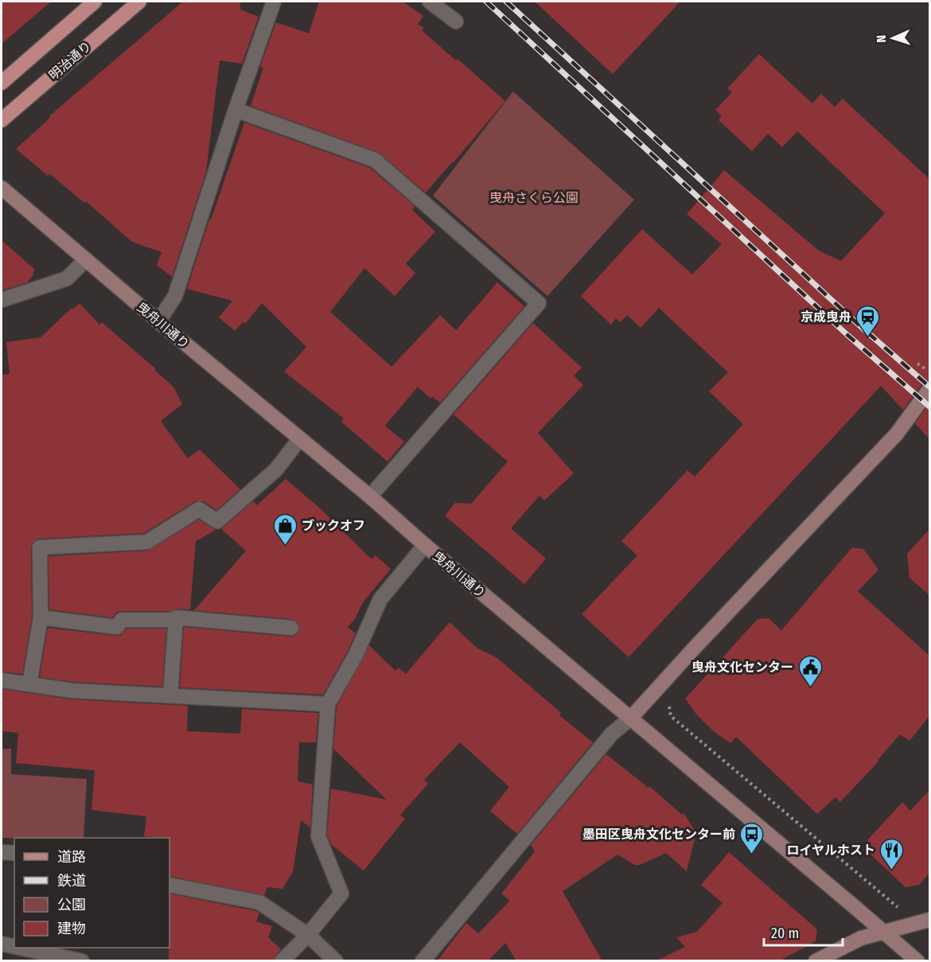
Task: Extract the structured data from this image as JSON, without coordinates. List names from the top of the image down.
{
  "streets": {
    "main road": ["明治通り"],
    "street": ["曳舟川通り"]
  },
  "parks": ["曳舟さくら公園"],
  "places": {
    "station": ["京成曳舟"],
    "shop": ["ブックオフ"],
    "public building": ["曳舟文化センター"],
    "bus stop": ["墨田区曳舟文化センター前"],
    "restaurant": ["ロイヤルホスト"]
  },
  "legend": [
    "道路",
    "鉄道",
    "公園",
    "建物"
  ],
  "scale_bar": "20 m",
  "north": "left"
}
